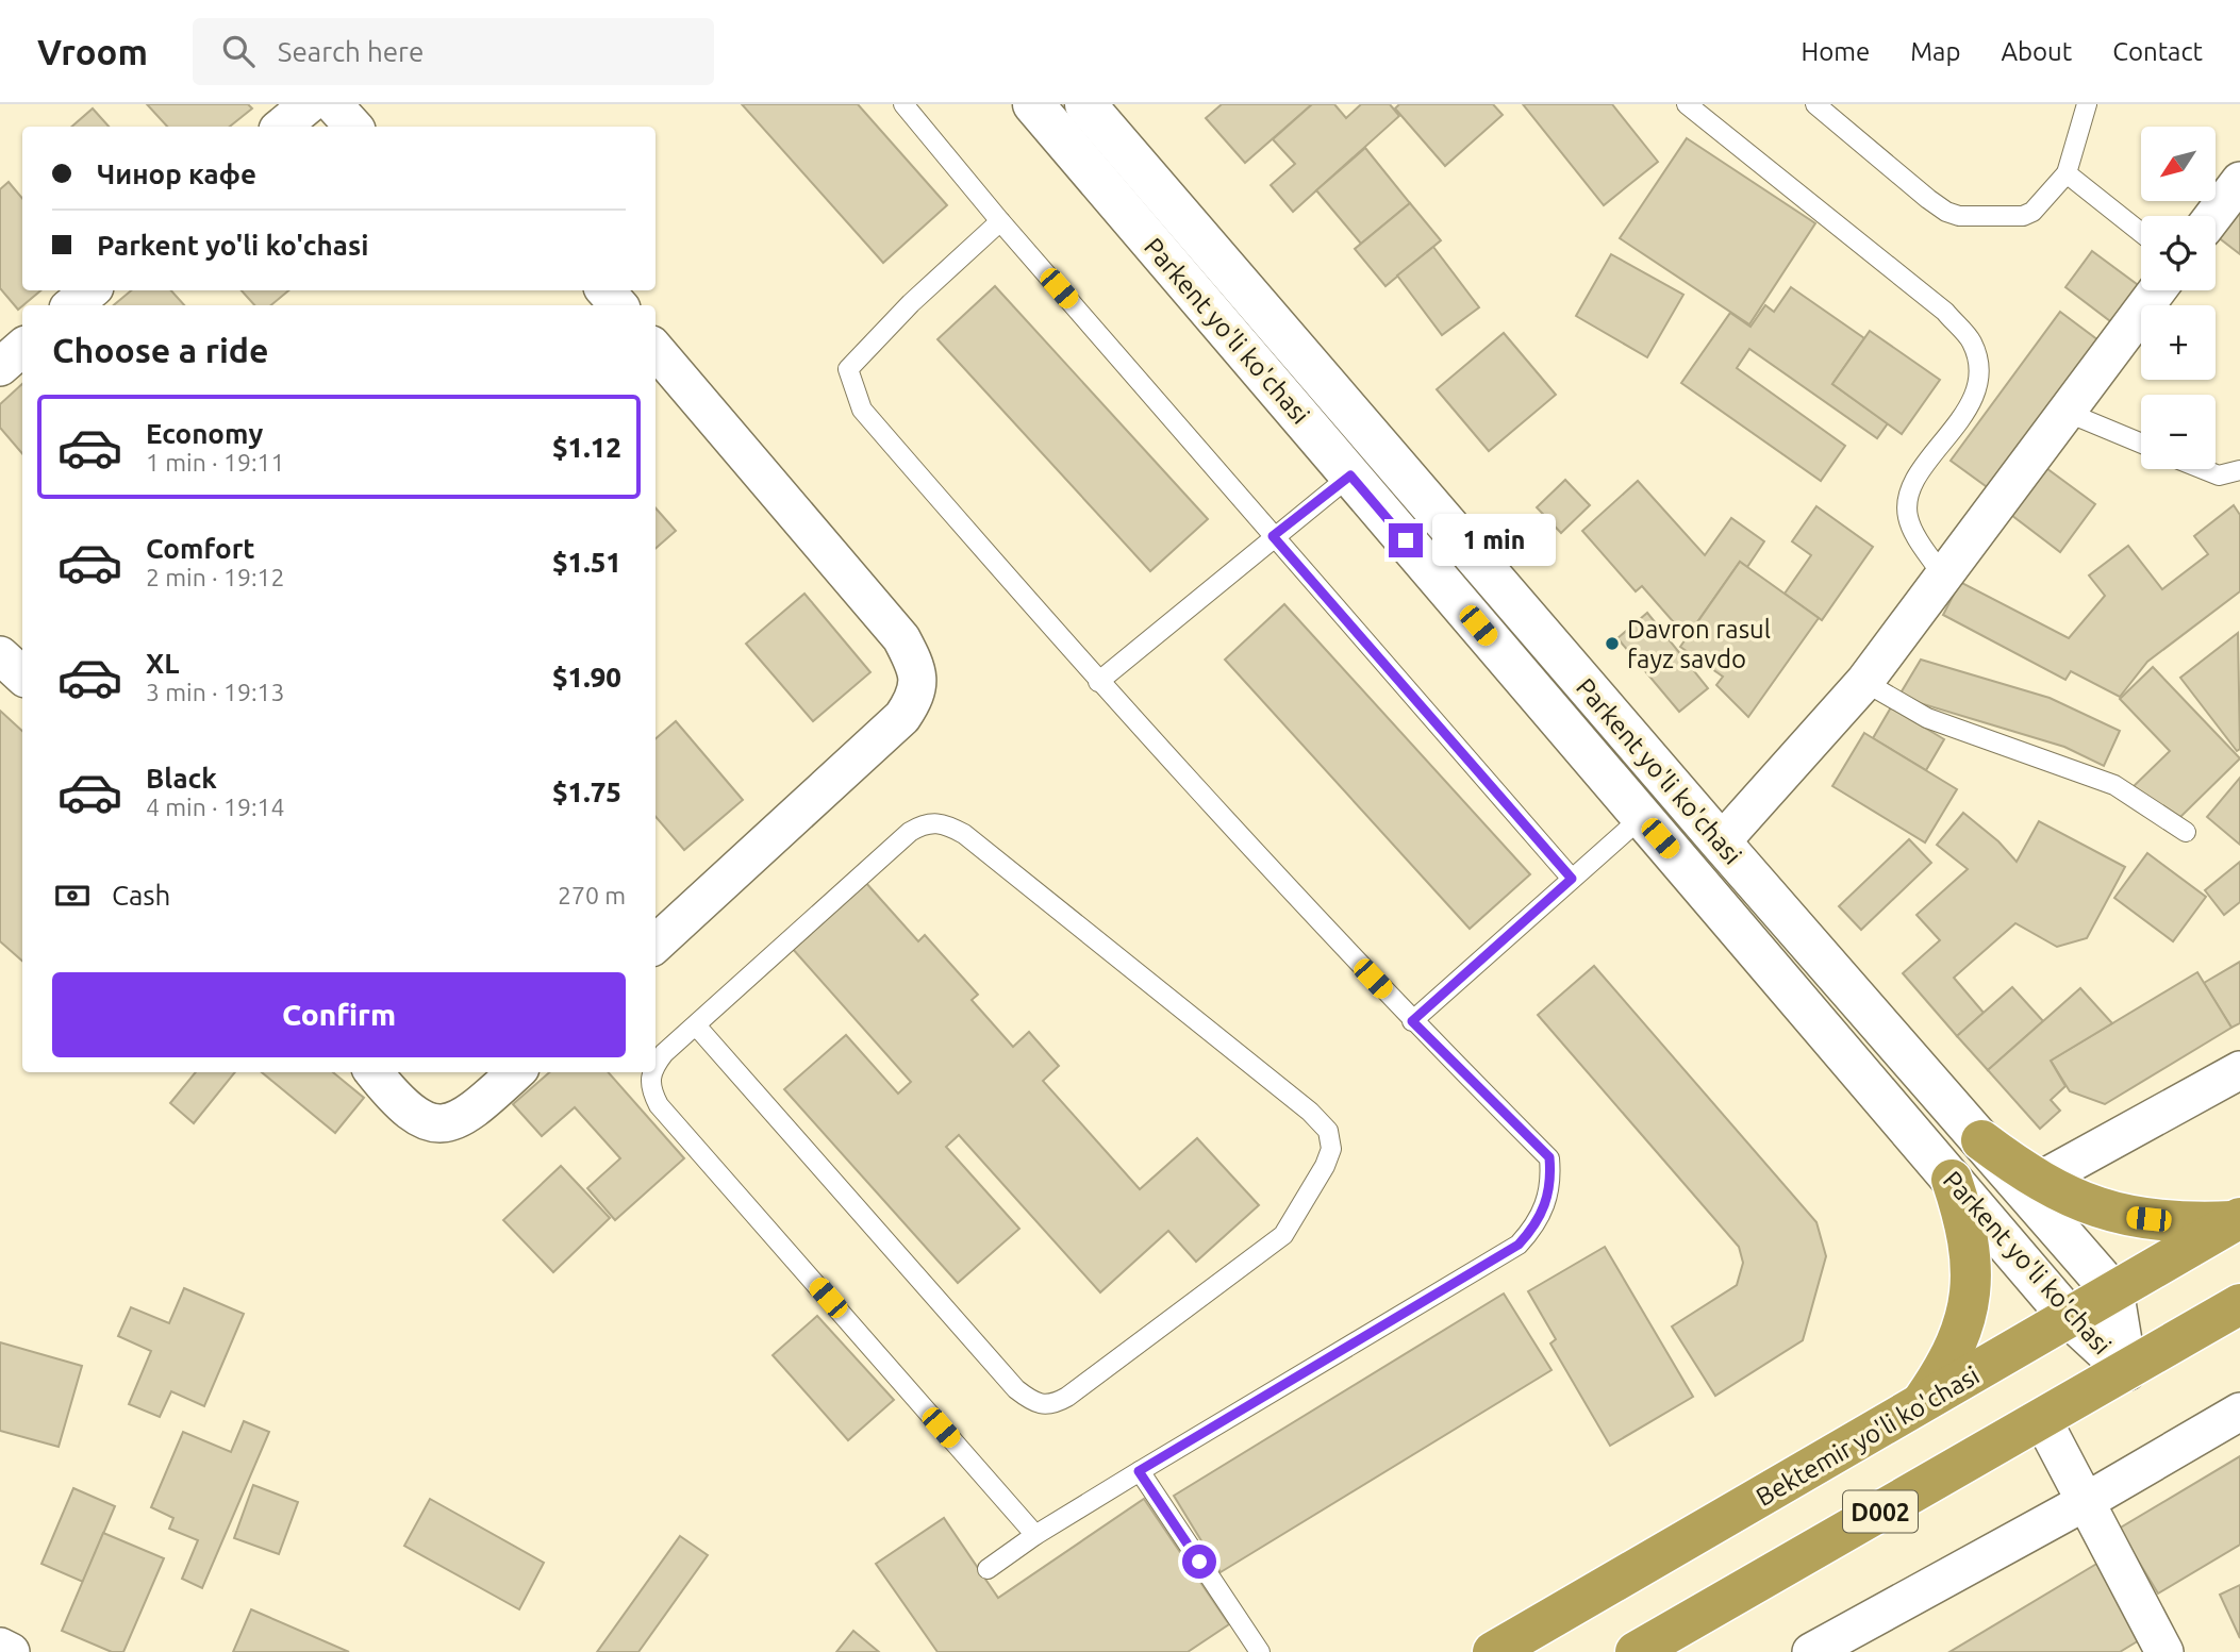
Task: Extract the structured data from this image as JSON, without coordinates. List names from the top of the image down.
{
  "streets": {
    "highway": ["Bektemir yo'li ko'chasi", "D002"],
    "street": ["Parkent yo'li ko'chasi"]
  },
  "crossings": [
    ["Parkent yo'li ko'chasi", "Bektemir yo'li ko'chasi"],
    ["Parkent yo'li ko'chasi", "D002"]
  ],
  "places": ["Davron rasul fayz savdo"],
  "north": "bottom left",
  "page": {
    "header": "Vroom",
    "search": "Search here",
    "nav": [
      "Home",
      "Map",
      "About",
      "Contact"
    ],
    "map_buttons": ["+", "−"],
    "banner": ["Чинор кафе", "Parkent yo'li ko'chasi"],
    "heading": "Choose a ride",
    "list": [
      {
        "name": "Economy",
        "note": "1 min · 19:11",
        "value": "$1.12"
      },
      {
        "name": "Comfort",
        "note": "2 min · 19:12",
        "value": "$1.51"
      },
      {
        "name": "XL",
        "note": "3 min · 19:13",
        "value": "$1.90"
      },
      {
        "name": "Black",
        "note": "4 min · 19:14",
        "value": "$1.75"
      }
    ],
    "bubble": "1 min",
    "pay": ["Cash", "270 m"],
    "buttons": "Confirm"
  }
}
